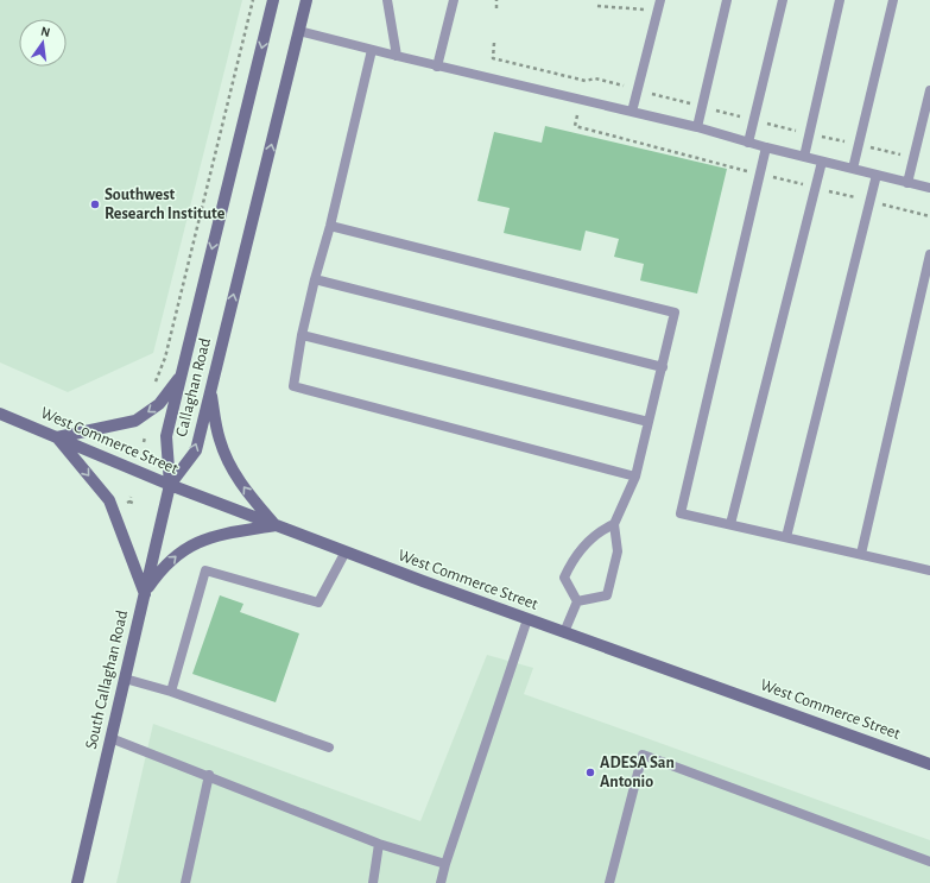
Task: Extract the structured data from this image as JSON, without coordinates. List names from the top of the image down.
{
  "streets": {
    "main road": ["Callaghan Road", "West Commerce Street", "South Callaghan Road"]
  },
  "crossings": [
    ["Callaghan Road", "West Commerce Street"],
    ["Callaghan Road", "South Callaghan Road"],
    ["West Commerce Street", "South Callaghan Road"]
  ],
  "places": ["Southwest Research Institute", "ADESA San Antonio"],
  "north": "top"
}
